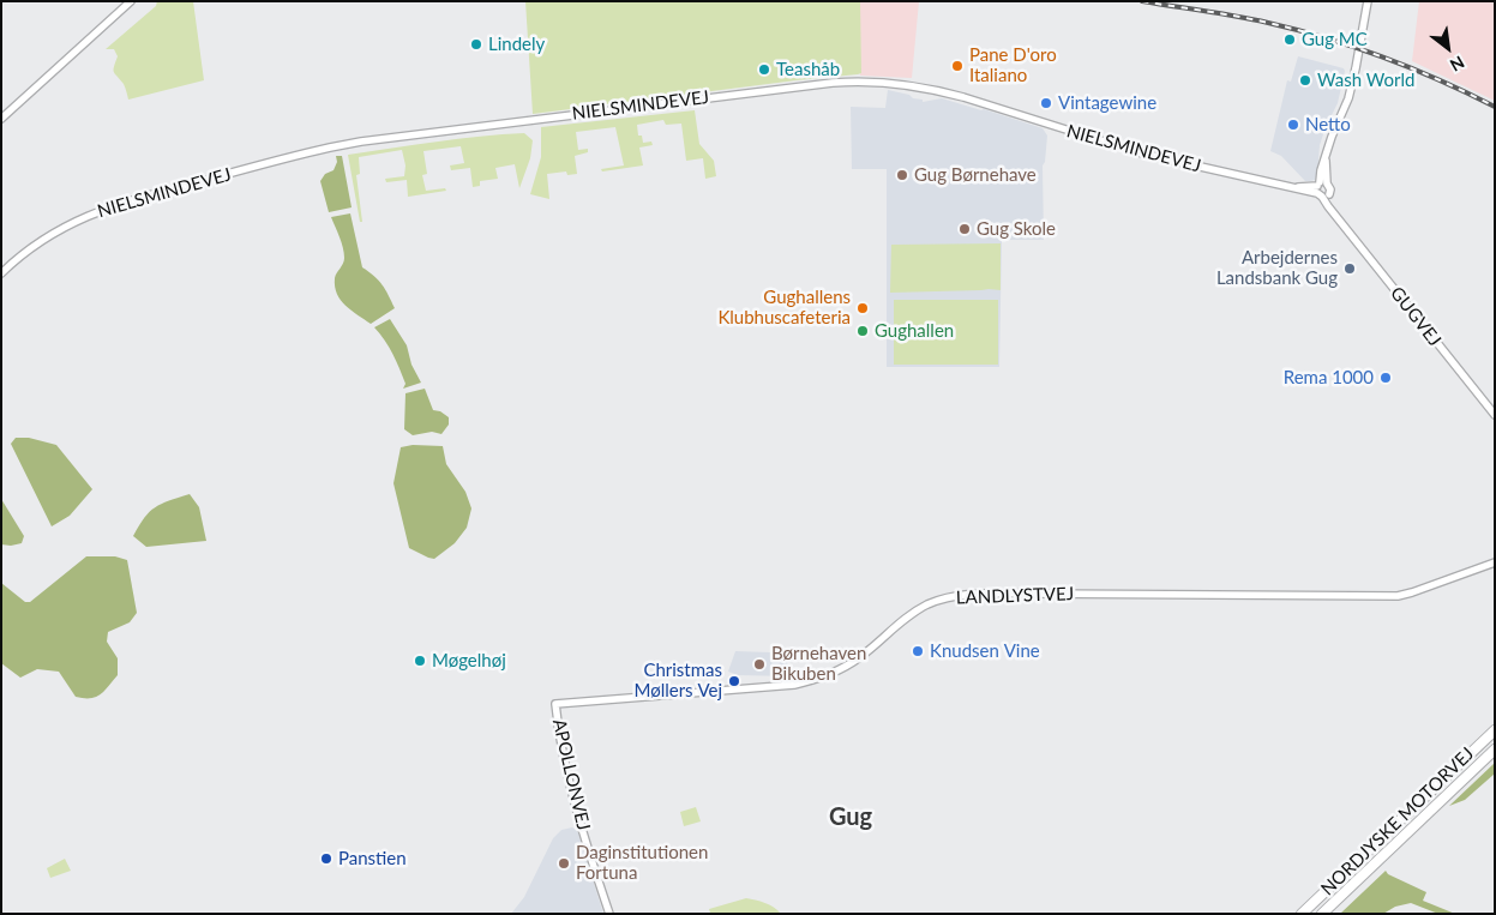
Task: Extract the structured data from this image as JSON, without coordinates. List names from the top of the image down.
{
  "streets": {
    "highway": ["NORDJYSKE MOTORVEJ"],
    "street": [
      "NIELSMINDEVEJ",
      "GUGVEJ",
      "LANDLYSTVEJ",
      "APOLLONVEJ"
    ]
  },
  "crossings": [
    ["NIELSMINDEVEJ", "GUGVEJ"],
    ["LANDLYSTVEJ", "APOLLONVEJ"]
  ],
  "districts": ["Gug"],
  "places": [
    "Gug MC",
    "Lindely",
    "Pane D'oro Italiano",
    "Teashåb",
    "Wash World",
    "Vintagewine",
    "Netto",
    "Gug Børnehave",
    "Gug Skole",
    "Arbejdernes Landsbank Gug",
    "Gughallens Klubhuscafeteria",
    "Gughallen",
    "Rema 1000",
    "Knudsen Vine",
    "Møgelhøj",
    "Børnehaven Bikuben",
    "Christmas Møllers Vej",
    "Panstien",
    "Daginstitutionen Fortuna"
  ],
  "north": "bottom right"
}
